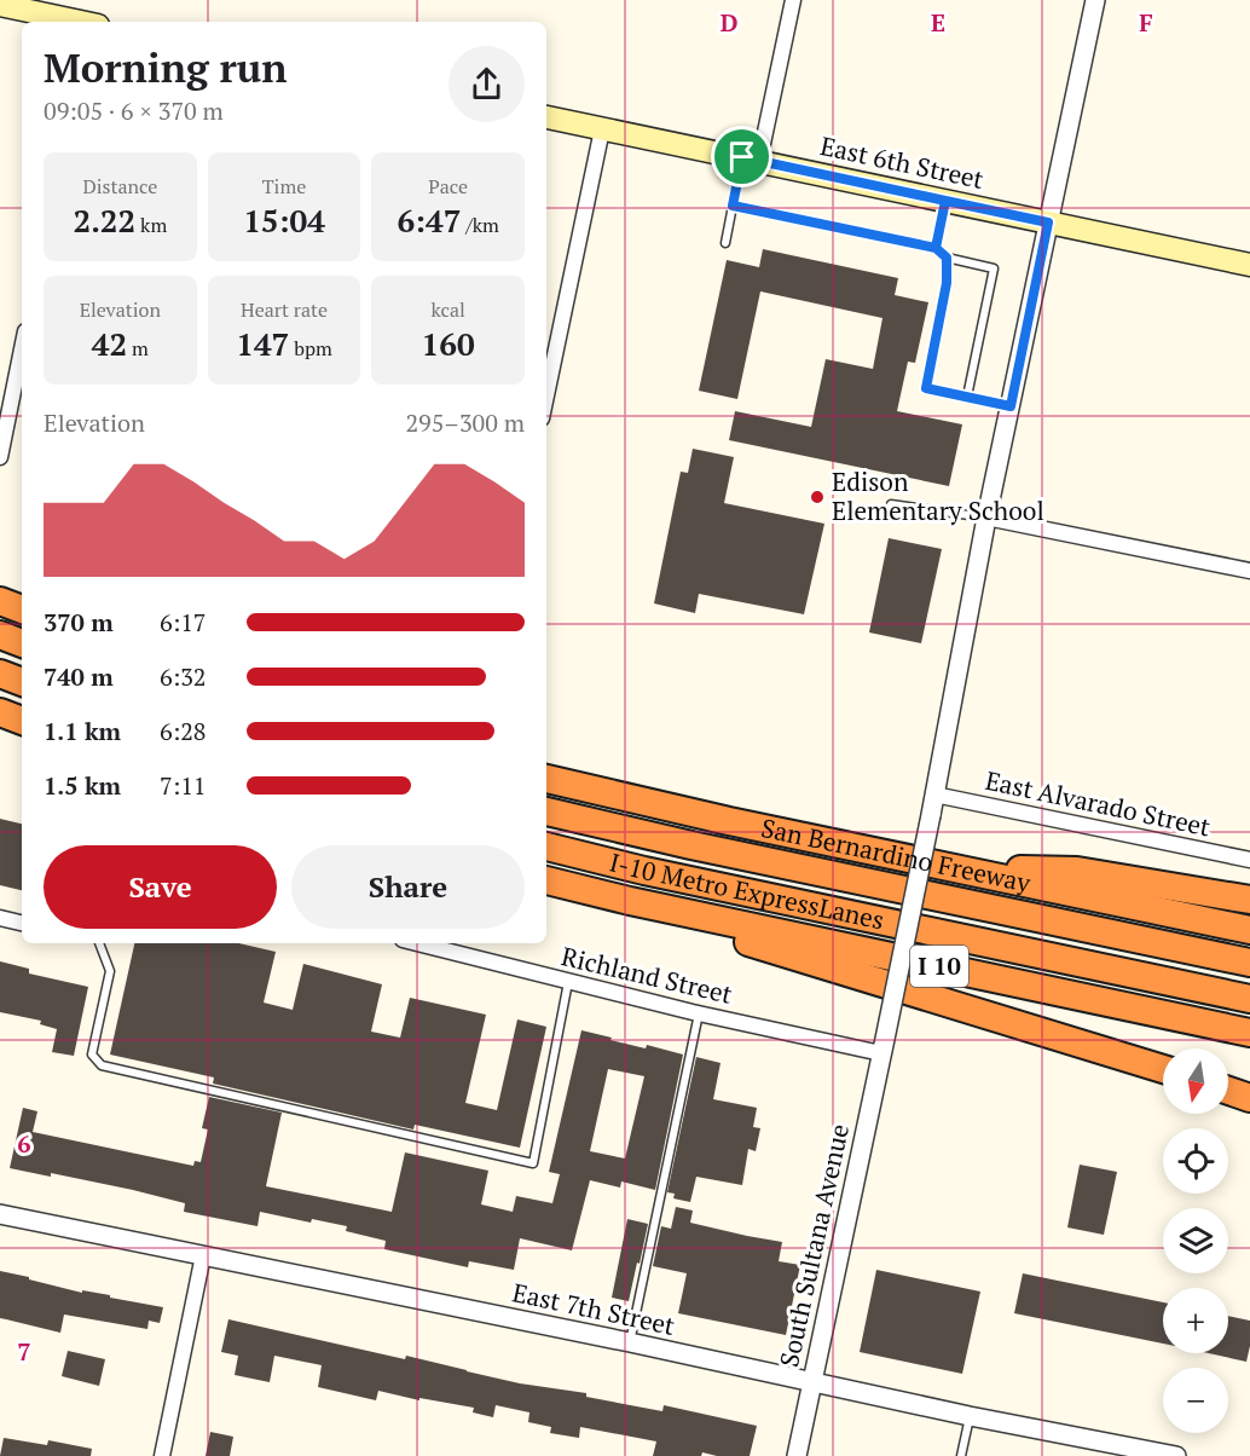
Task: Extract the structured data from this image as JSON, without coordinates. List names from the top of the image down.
{
  "streets": {
    "highway": ["San Bernardino Freeway", "I-10 Metro ExpressLanes", "I 10"],
    "main road": ["East 6th Street"],
    "street": [
      "East Alvarado Street",
      "Richland Street",
      "South Sultana Avenue",
      "East 7th Street"
    ]
  },
  "crossings": [
    ["East 6th Street", "South Sultana Avenue"],
    ["East Alvarado Street", "South Sultana Avenue"],
    ["Richland Street", "South Sultana Avenue"],
    ["South Sultana Avenue", "East 7th Street"]
  ],
  "places": ["Edison Elementary School"],
  "north": "bottom",
  "page": {
    "heading": ["Morning run", "09:05 · 6 × 370 m"],
    "stats": [
      ["Distance", "2.22 km"],
      ["Time", "15:04"],
      ["Pace", "6:47 /km"],
      ["Elevation", "42 m"],
      ["Heart rate", "147 bpm"],
      ["kcal", "160"]
    ],
    "chart": ["Elevation", "295–300 m"],
    "list": [
      {
        "name": "370 m",
        "note": "6:17"
      },
      {
        "name": "740 m",
        "note": "6:32"
      },
      {
        "name": "1.1 km",
        "note": "6:28"
      },
      {
        "name": "1.5 km",
        "note": "7:11"
      }
    ],
    "buttons": ["Save", "Share"],
    "map_buttons": ["+", "−"]
  },
  "grid": {
    "columns": ["D", "E", "F"],
    "rows": ["6", "7"]
  }
}
